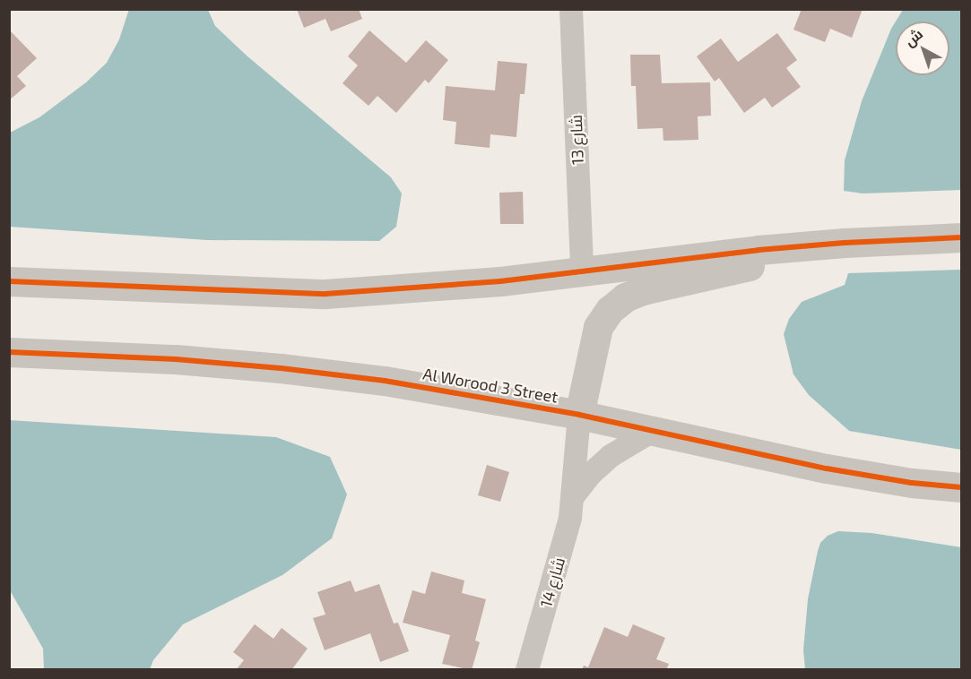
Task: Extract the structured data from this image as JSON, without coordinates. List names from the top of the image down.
{
  "streets": {
    "street": ["شارع 13", "Al Worood 3 Street", "شارع 14"]
  },
  "crossings": [
    ["Al Worood 3 Street", "شارع 14"]
  ],
  "north": "top left"
}
